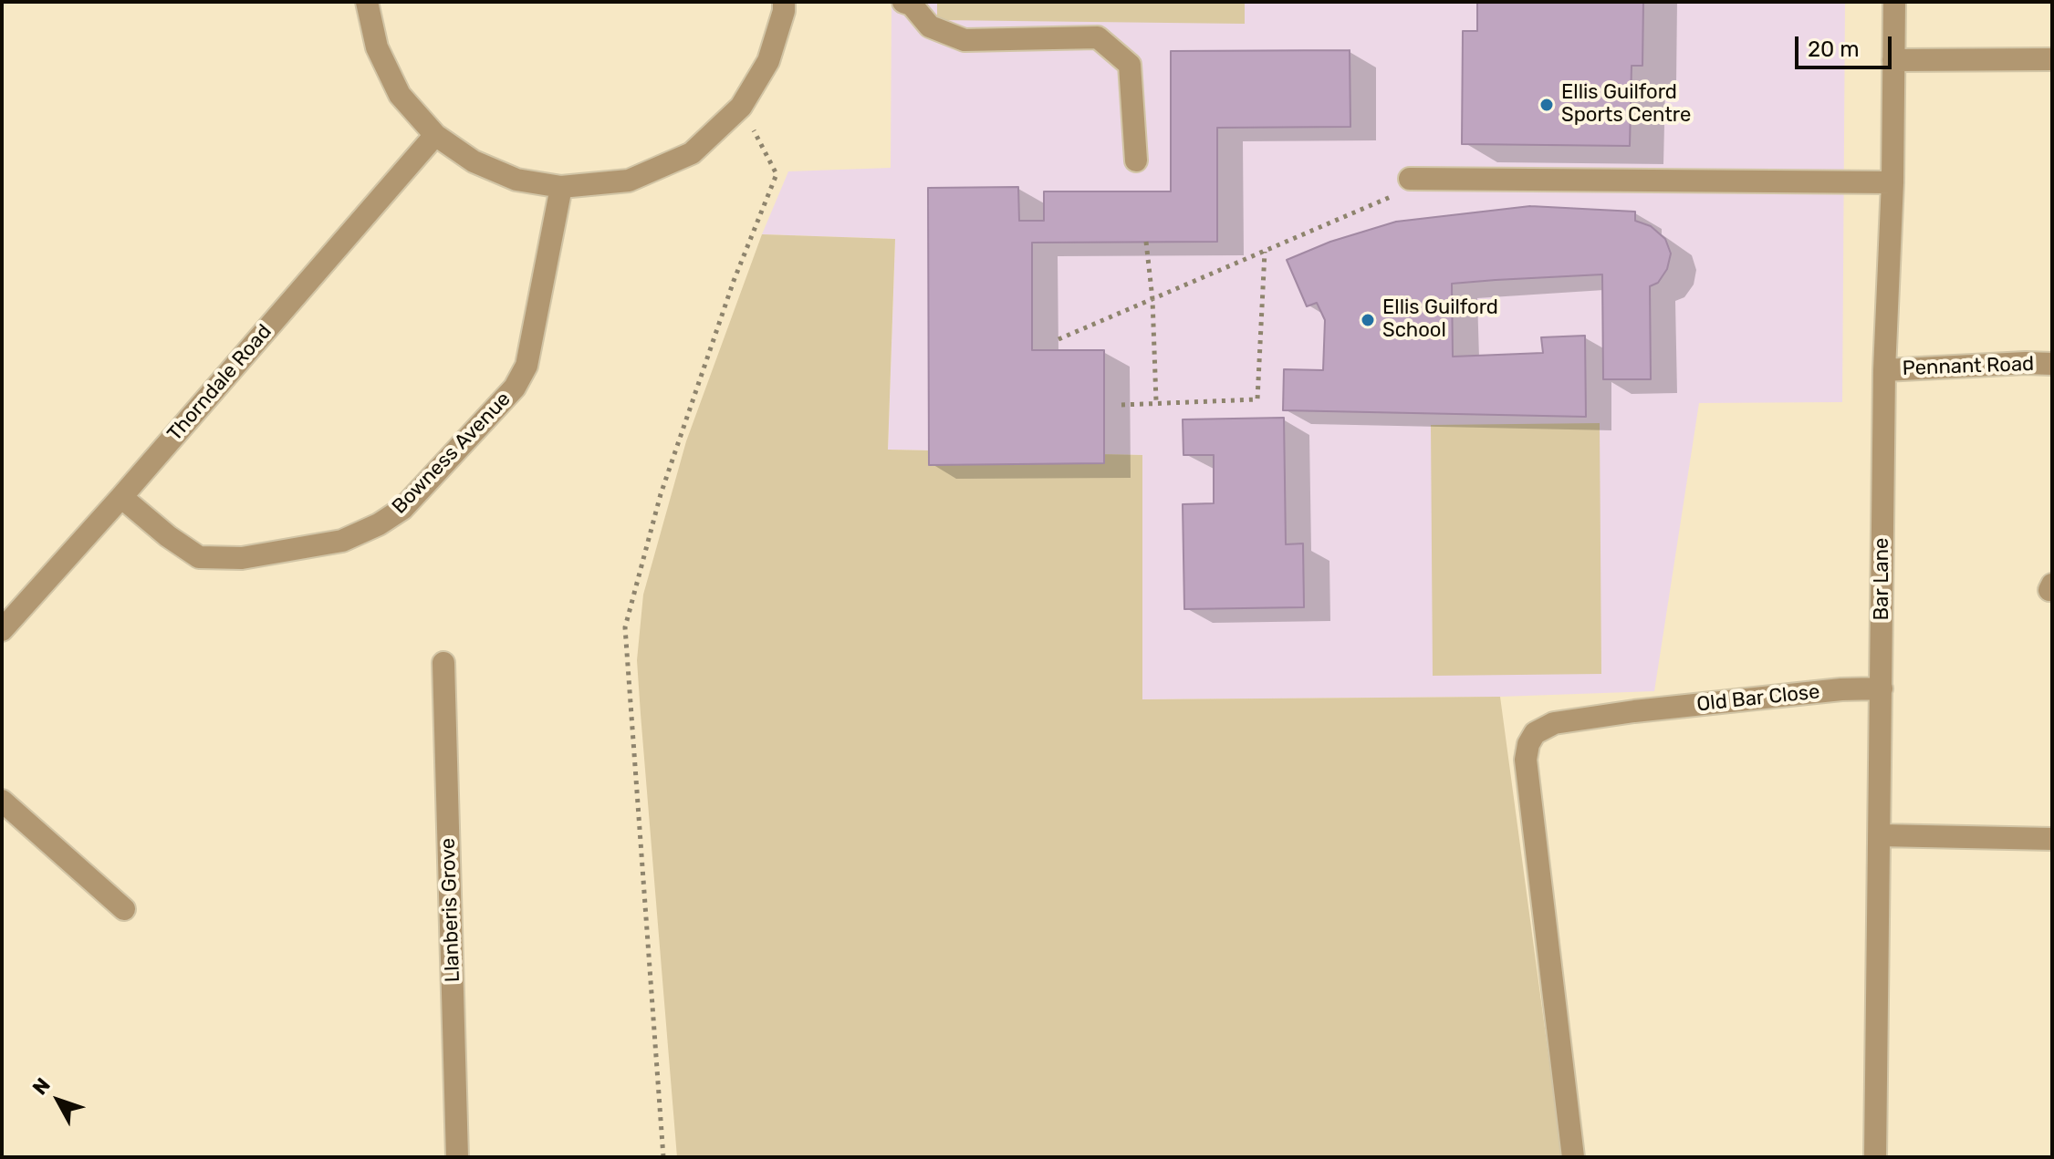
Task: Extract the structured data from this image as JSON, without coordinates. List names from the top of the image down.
{
  "streets": {
    "street": [
      "Pennant Road",
      "Thorndale Road",
      "Bowness Avenue",
      "Bar Lane",
      "Old Bar Close",
      "Llanberis Grove"
    ]
  },
  "crossings": [
    ["Pennant Road", "Bar Lane"],
    ["Thorndale Road", "Bowness Avenue"],
    ["Bar Lane", "Old Bar Close"]
  ],
  "places": ["Ellis Guilford Sports Centre", "Ellis Guilford School"],
  "scale_bar": "20 m",
  "north": "top left"
}
